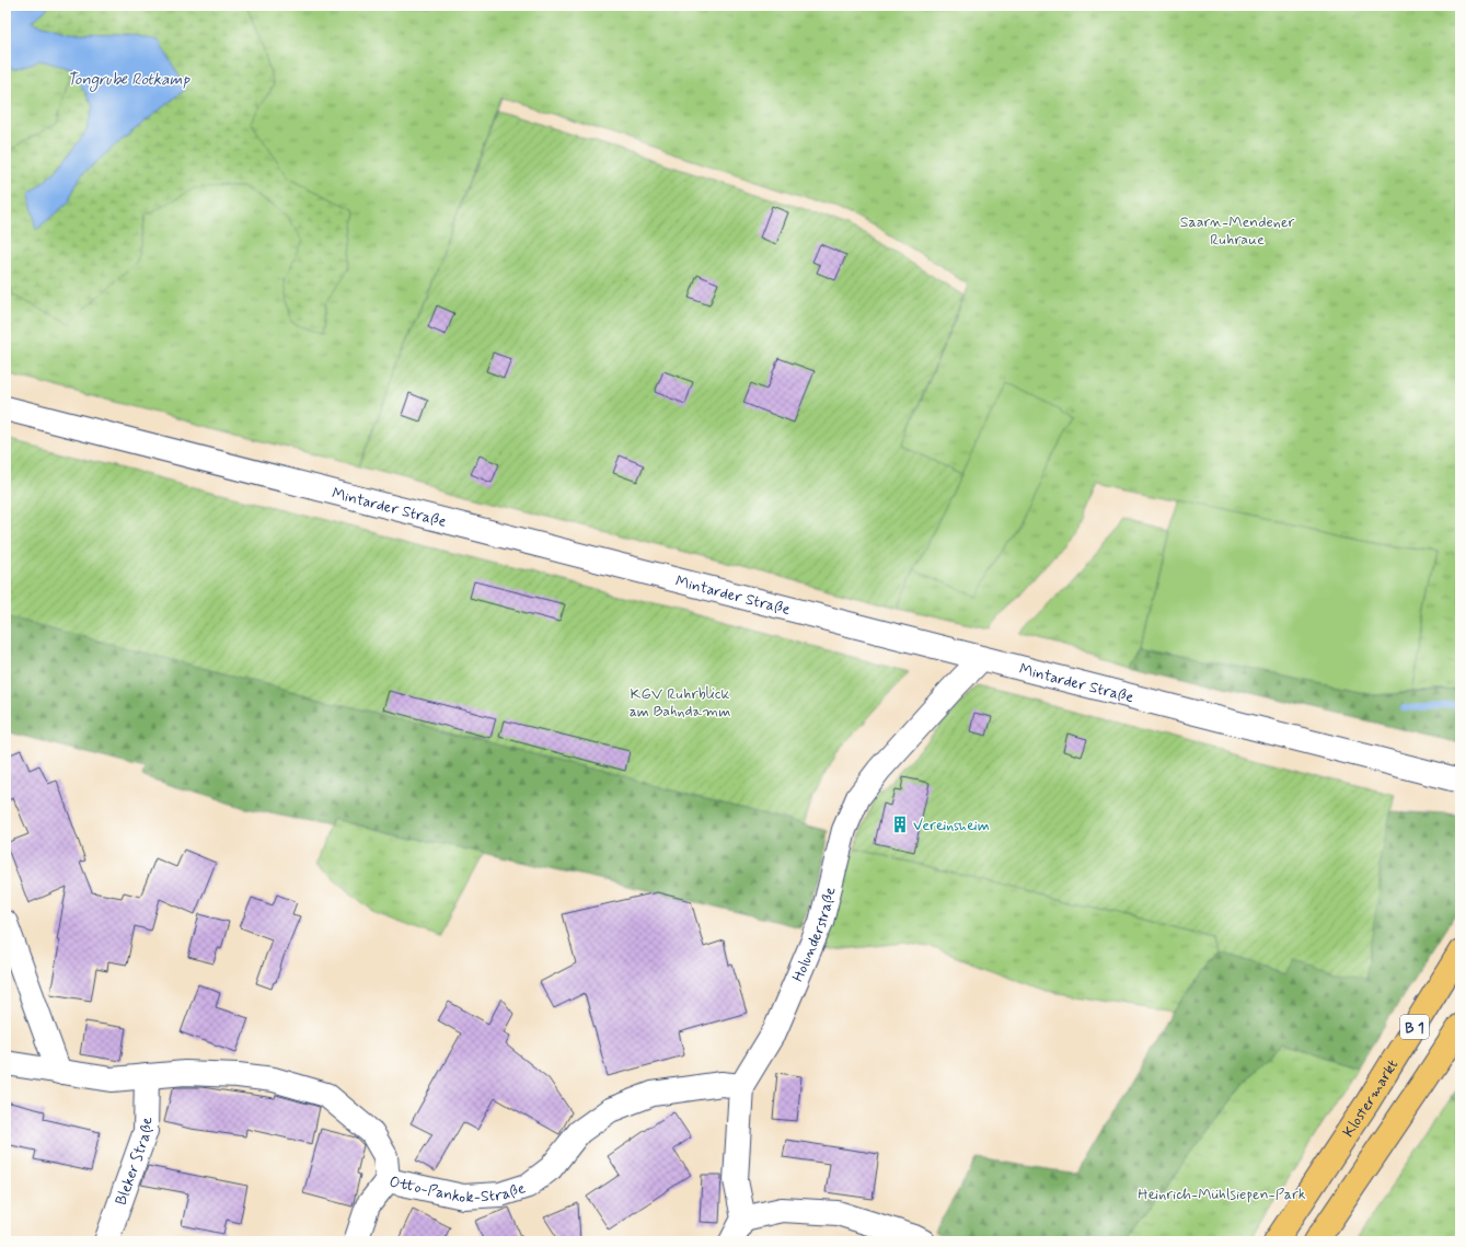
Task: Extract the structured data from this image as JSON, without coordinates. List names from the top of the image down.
{
  "streets": {
    "main road": ["B 1", "Klostermarkt"],
    "street": [
      "Mintarder Straße",
      "Holunderstraße",
      "Bleker Straße",
      "Otto-Pankok-Straße"
    ]
  },
  "crossings": [
    ["Mintarder Straße", "Holunderstraße"],
    ["Holunderstraße", "Otto-Pankok-Straße"],
    ["Bleker Straße", "Otto-Pankok-Straße"]
  ],
  "water": ["Tongrube Rotkamp"],
  "parks": ["Saarn-Mendener Ruhraue", "KGV Ruhrblick am Bahndamm", "Heinrich-Mühlsiepen-Park"],
  "places": {
    "building": ["Vereinsheim"]
  }
}
